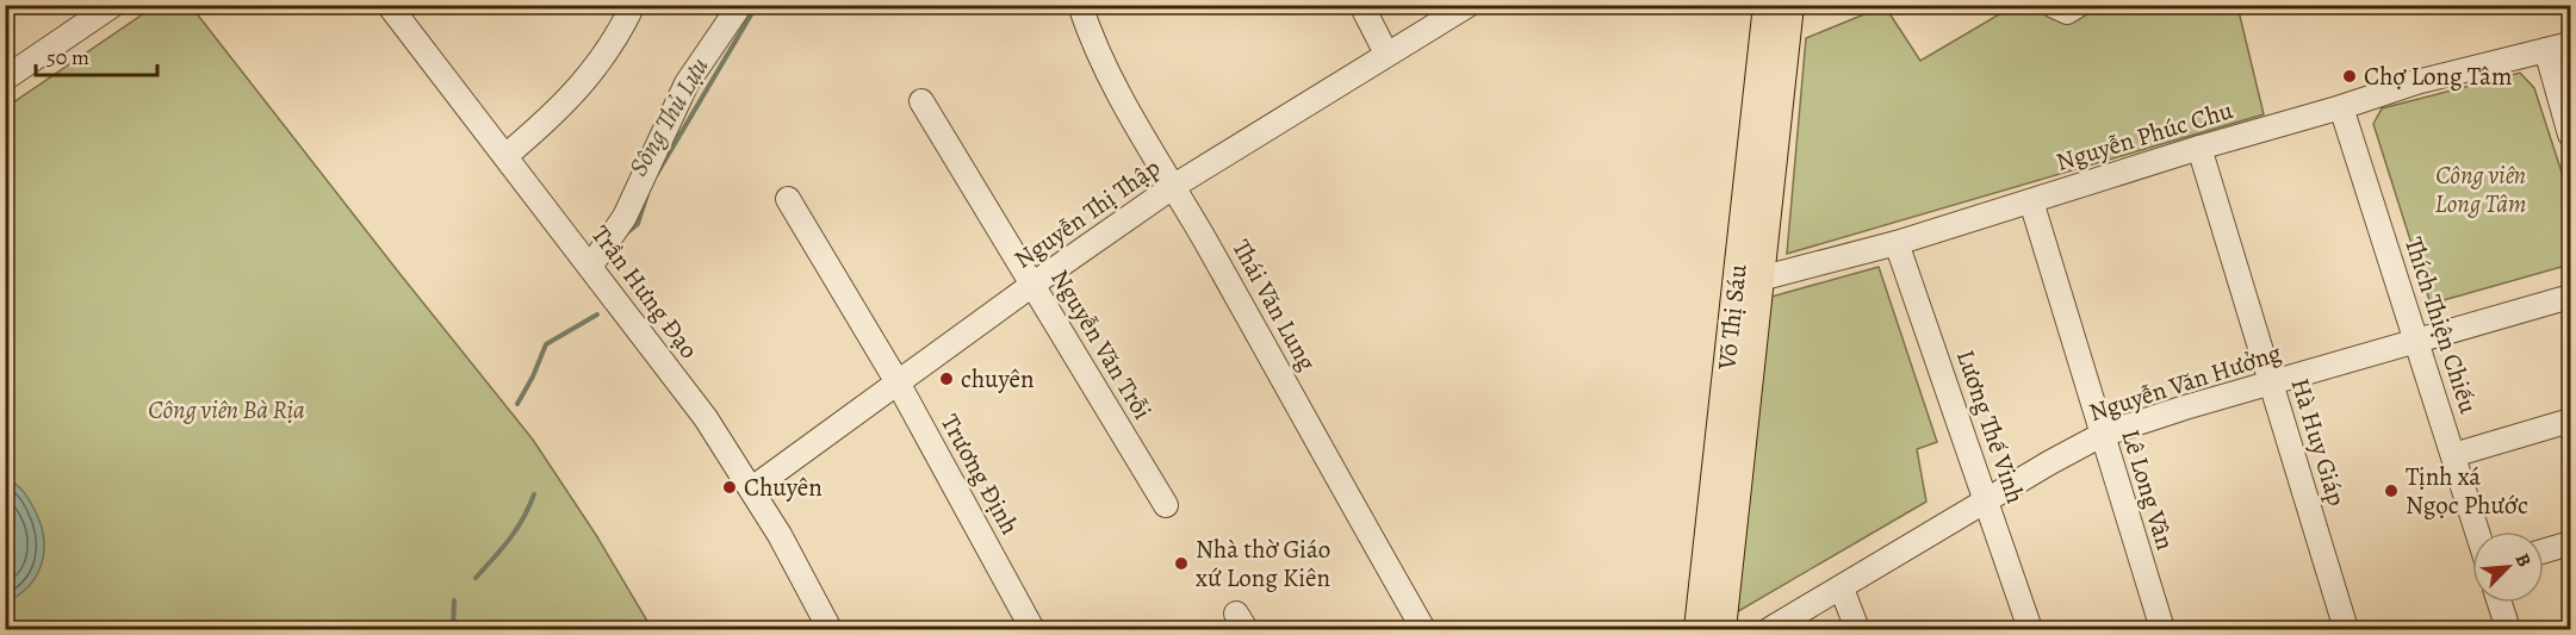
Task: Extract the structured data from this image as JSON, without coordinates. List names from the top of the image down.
{
  "streets": {
    "main road": ["Võ Thị Sáu"],
    "street": [
      "Nguyễn Phúc Chu",
      "Nguyễn Thị Thập",
      "Trần Hưng Đạo",
      "Thái Văn Lung",
      "Thích Thiện Chiếu",
      "Nguyễn Văn Trỗi",
      "Nguyễn Văn Hưởng",
      "Lương Thế Vinh",
      "Hà Huy Giáp",
      "Trương Định",
      "Lê Long Vân"
    ]
  },
  "crossings": [
    ["Nguyễn Phúc Chu", "Võ Thị Sáu"],
    ["Nguyễn Phúc Chu", "Thích Thiện Chiếu"],
    ["Nguyễn Phúc Chu", "Lương Thế Vinh"],
    ["Nguyễn Phúc Chu", "Hà Huy Giáp"],
    ["Nguyễn Phúc Chu", "Lê Long Vân"],
    ["Nguyễn Thị Thập", "Trần Hưng Đạo"],
    ["Nguyễn Thị Thập", "Thái Văn Lung"],
    ["Nguyễn Thị Thập", "Nguyễn Văn Trỗi"],
    ["Nguyễn Thị Thập", "Trương Định"],
    ["Thích Thiện Chiếu", "Nguyễn Văn Hưởng"],
    ["Nguyễn Văn Hưởng", "Lương Thế Vinh"],
    ["Nguyễn Văn Hưởng", "Hà Huy Giáp"],
    ["Nguyễn Văn Hưởng", "Lê Long Vân"]
  ],
  "water": ["Sông Thủ Lựu"],
  "parks": ["Công viên Long Tâm", "Công viên Bà Rịa"],
  "places": [
    "Chợ Long Tâm",
    "chuyên",
    "Chuyên",
    "Tịnh xá Ngọc Phước",
    "Nhà thờ Giáo xứ Long Kiên"
  ],
  "scale_bar": "50 m",
  "north": "top right"
}
